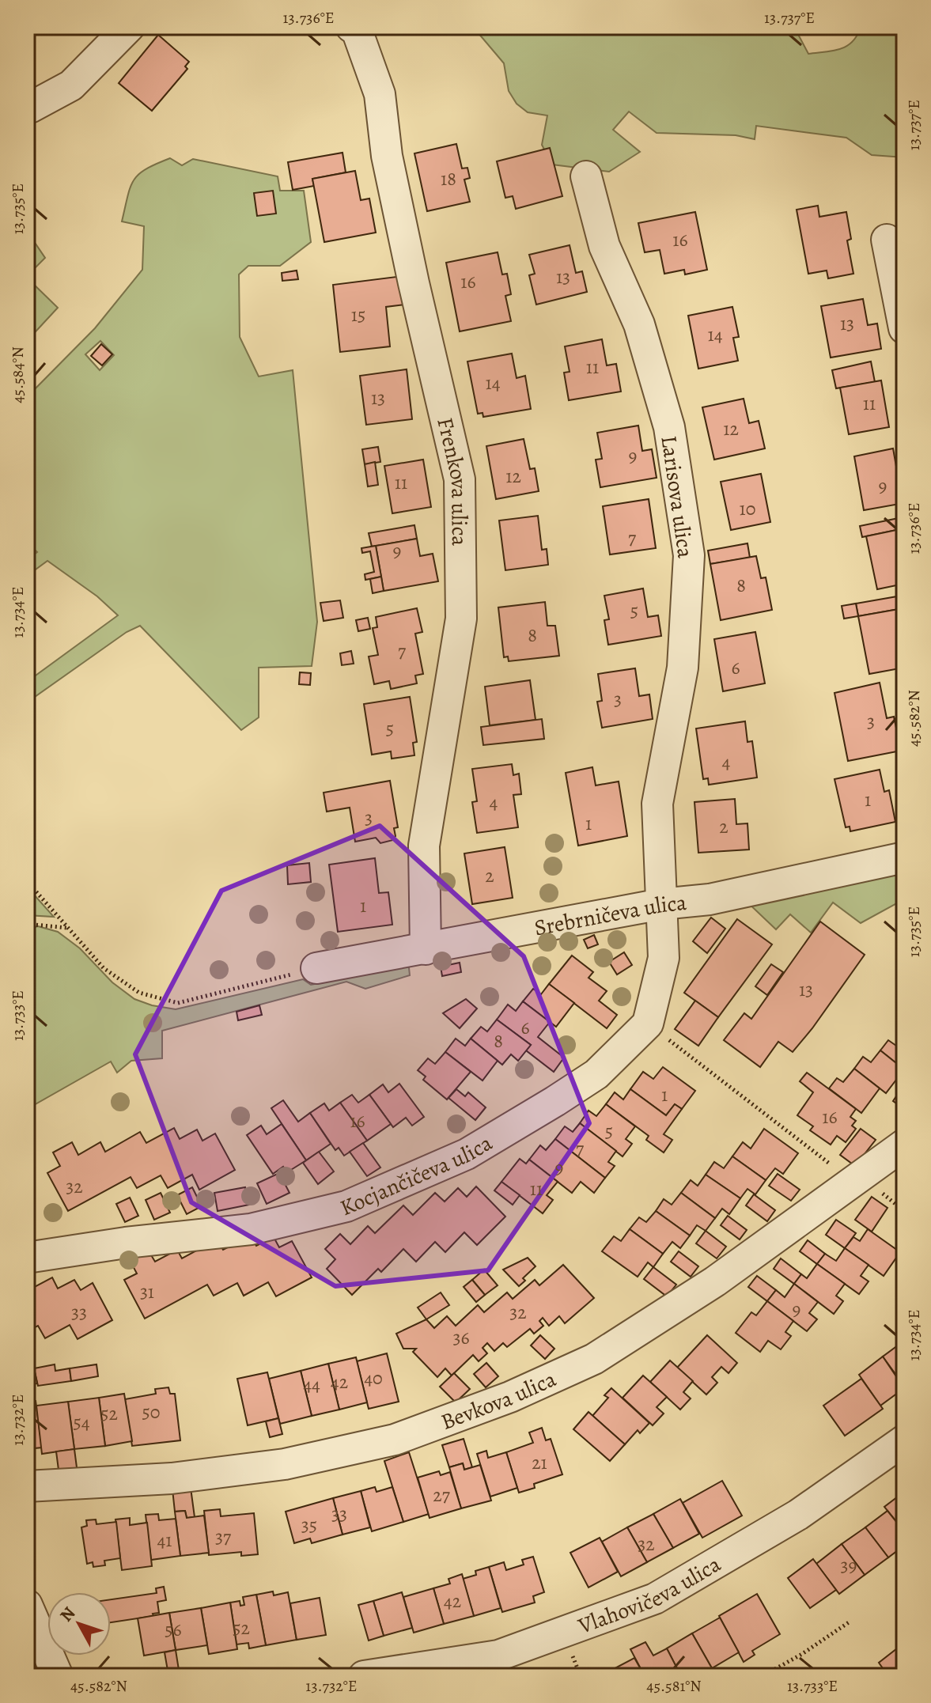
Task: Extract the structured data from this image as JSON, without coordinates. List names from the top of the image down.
{
  "streets": {
    "street": [
      "Frenkova ulica",
      "Larisova ulica",
      "Srebrničeva ulica",
      "Kocjančičeva ulica",
      "Bevkova ulica",
      "Vlahovičeva ulica"
    ]
  },
  "crossings": [
    ["Frenkova ulica", "Srebrničeva ulica"],
    ["Larisova ulica", "Srebrničeva ulica"]
  ],
  "house_numbers": [
    "18",
    "16",
    "13",
    "16",
    "15",
    "13",
    "14",
    "11",
    "14",
    "13",
    "11",
    "12",
    "9",
    "12",
    "11",
    "9",
    "10",
    "7",
    "9",
    "8",
    "5",
    "8",
    "7",
    "6",
    "3",
    "3",
    "5",
    "4",
    "1",
    "4",
    "3",
    "1",
    "2",
    "2",
    "1",
    "13",
    "6",
    "8",
    "1",
    "16",
    "16",
    "5",
    "7",
    "9",
    "32",
    "11",
    "31",
    "9",
    "33",
    "32",
    "36",
    "40",
    "42",
    "44",
    "50",
    "52",
    "54",
    "21",
    "27",
    "33",
    "35",
    "37",
    "41",
    "32",
    "39",
    "42",
    "52",
    "56"
  ],
  "north": "top left",
  "coordinates": [
    "13.736°E",
    "13.737°E",
    "13.735°E",
    "45.584°N",
    "13.734°E",
    "45.582°N",
    "13.733°E",
    "13.732°E",
    "45.581°N"
  ]
}
